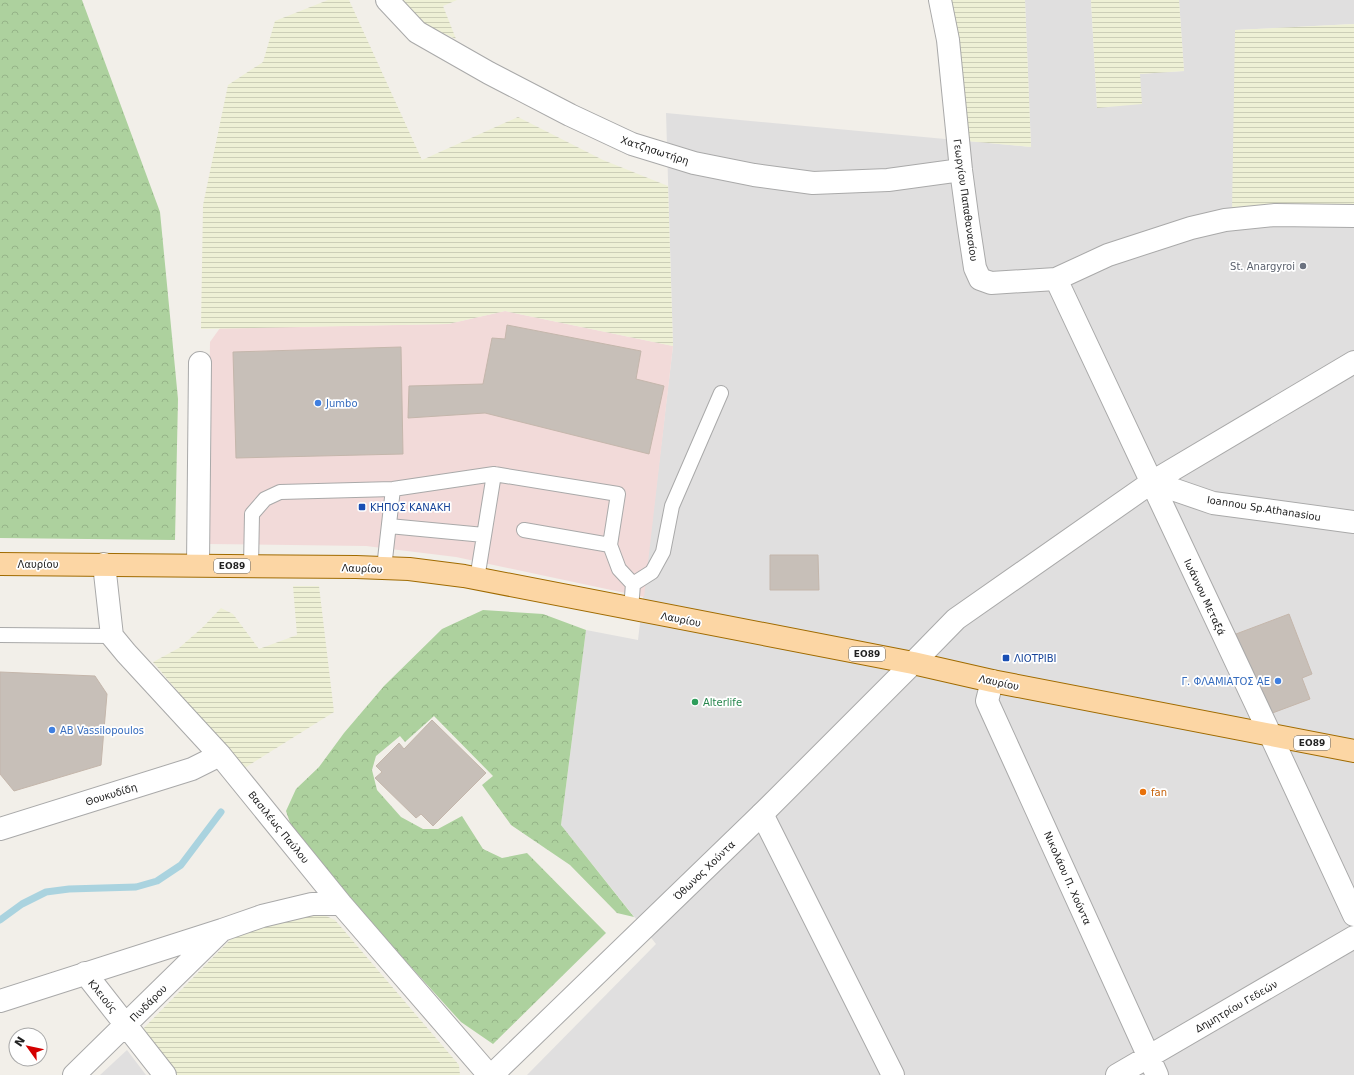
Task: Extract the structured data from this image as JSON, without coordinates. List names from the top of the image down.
{
  "streets": {
    "main road": ["Λαυρίου", "ΕΟ89"],
    "street": [
      "Χατζησωτήρη",
      "Γεωργίου Παπαθανασίου",
      "Ioannou Sp.Athanasiou",
      "Ιωάννου Μεταξά",
      "Θουκυδίδη",
      "Βασιλέως Παύλου",
      "Όθωνος Χούντα",
      "Νικολάου Π. Χούντα",
      "Κλειούς",
      "Πινδάρου",
      "Δημητρίου Γεδεών"
    ]
  },
  "crossings": [
    ["Χατζησωτήρη", "Γεωργίου Παπαθανασίου"],
    ["Γεωργίου Παπαθανασίου", "Ιωάννου Μεταξά"],
    ["Ioannou Sp.Athanasiou", "Ιωάννου Μεταξά"],
    ["Ioannou Sp.Athanasiou", "Όθωνος Χούντα"],
    ["Λαυρίου", "Ιωάννου Μεταξά"],
    ["Λαυρίου", "Όθωνος Χούντα"],
    ["Λαυρίου", "Νικολάου Π. Χούντα"],
    ["Ιωάννου Μεταξά", "Όθωνος Χούντα"],
    ["Θουκυδίδη", "Βασιλέως Παύλου"],
    ["Βασιλέως Παύλου", "Όθωνος Χούντα"],
    ["Νικολάου Π. Χούντα", "Δημητρίου Γεδεών"],
    ["Κλειούς", "Πινδάρου"]
  ],
  "places": {
    "other": [
      "St. Anargyroi",
      "Jumbo",
      "Γ. ΦΛΑΜΙΑΤΟΣ ΑΕ",
      "Alterlife",
      "AB Vassilopoulos",
      "fan"
    ],
    "transit": ["ΚΗΠΟΣ ΚΑΝΑΚΗ", "ΛΙΟΤΡΙΒΙ"]
  },
  "north": "top left"
}
